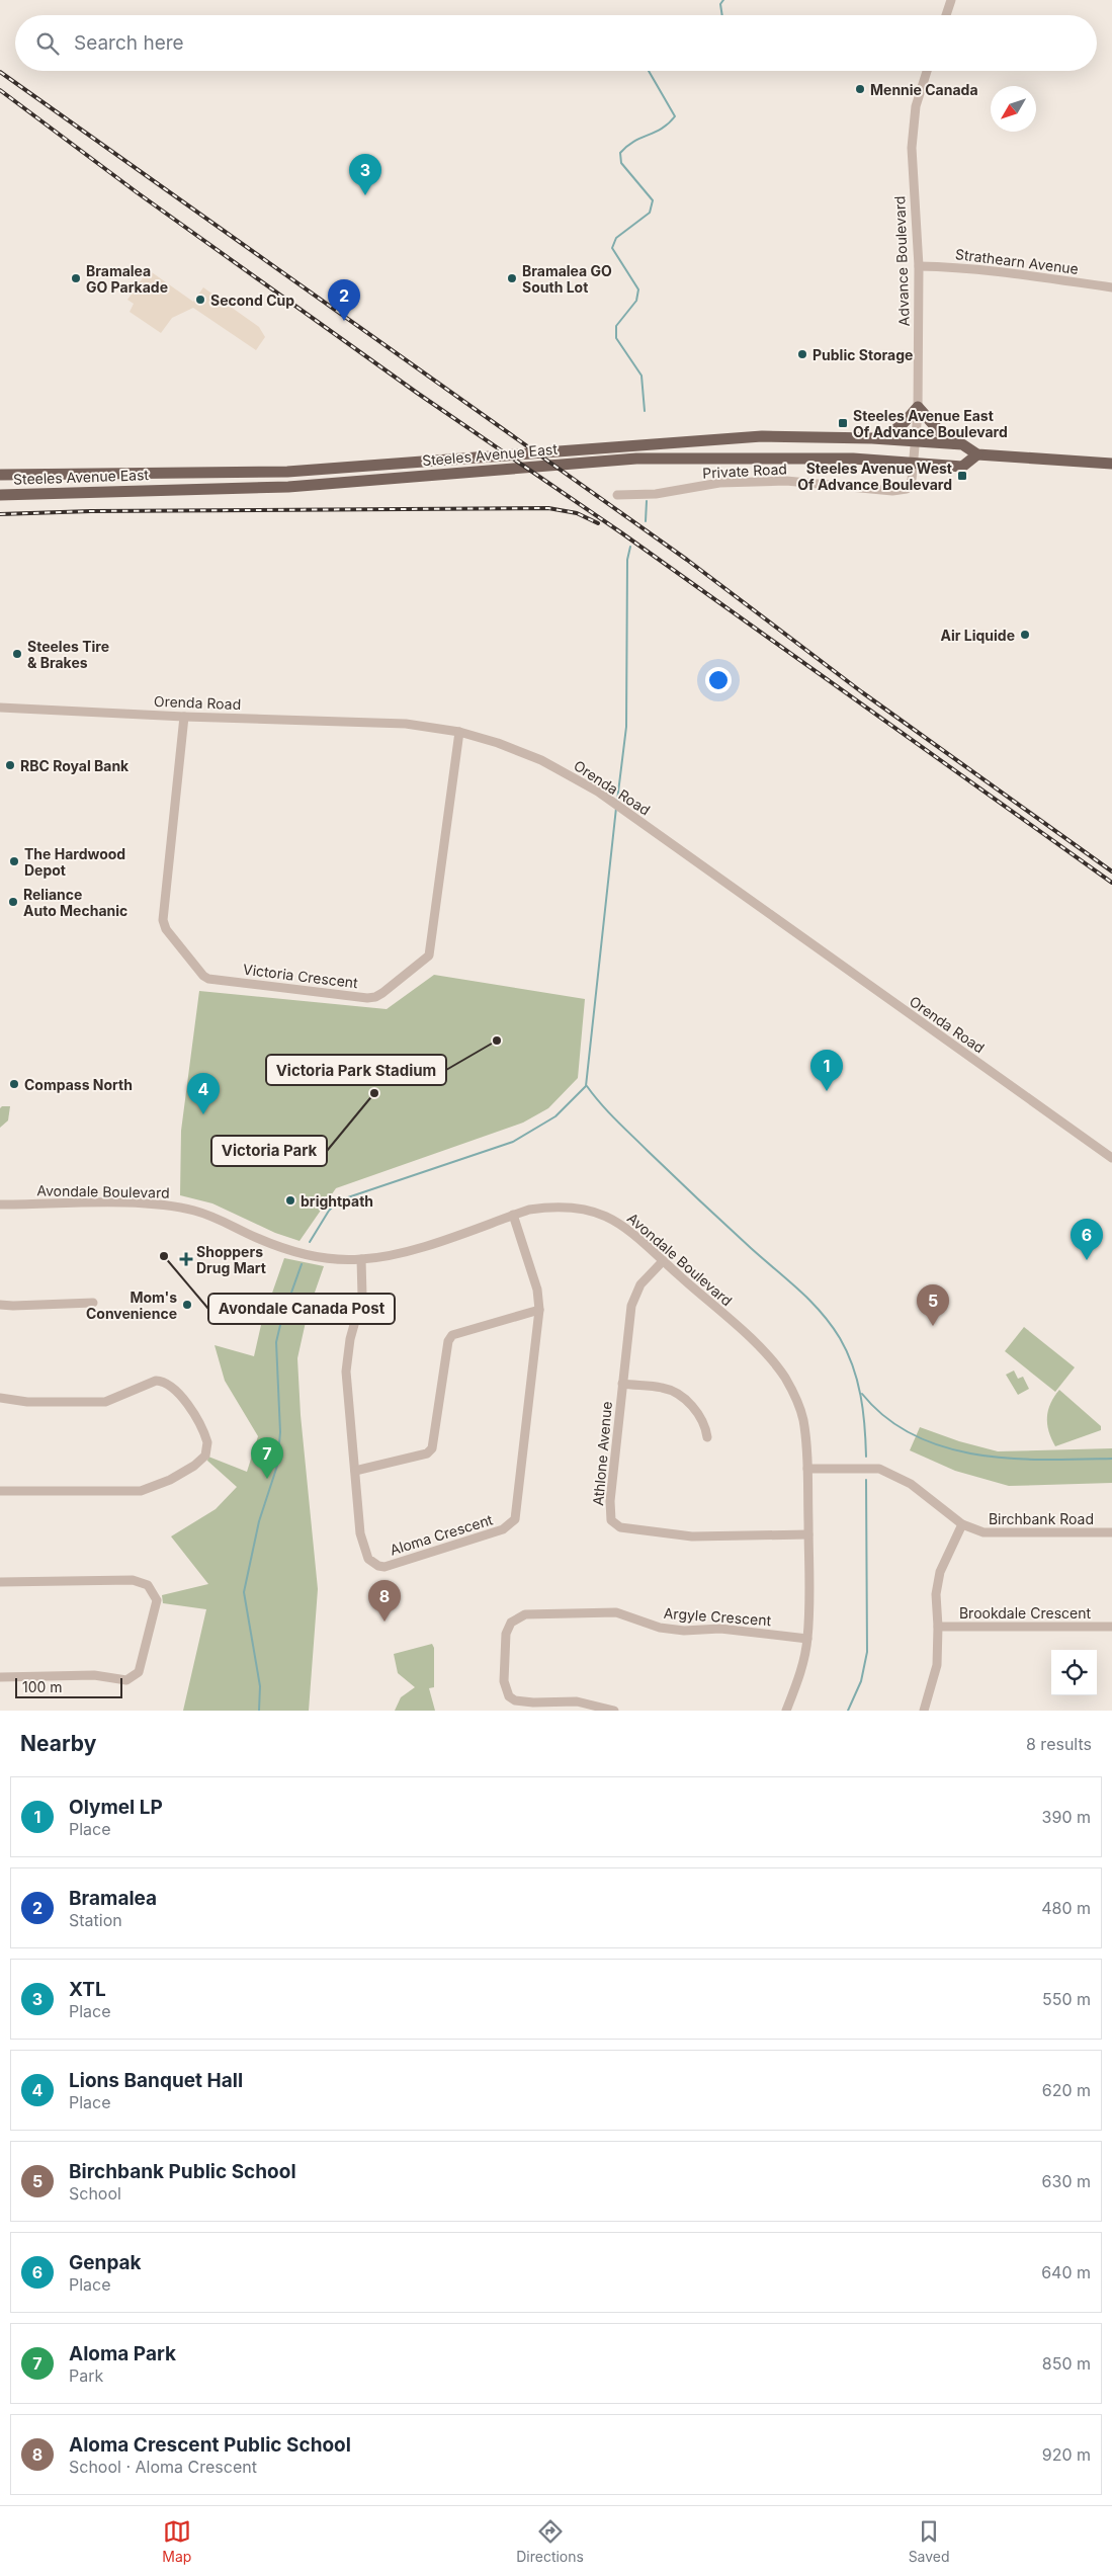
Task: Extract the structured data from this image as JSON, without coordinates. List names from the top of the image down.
{
  "streets": {
    "main road": ["Steeles Avenue East"],
    "street": [
      "Advance Boulevard",
      "Strathearn Avenue",
      "Private Road",
      "Orenda Road",
      "Victoria Crescent",
      "Avondale Boulevard",
      "Athlone Avenue",
      "Birchbank Road",
      "Aloma Crescent",
      "Brookdale Crescent",
      "Argyle Crescent"
    ]
  },
  "crossings": [
    ["Advance Boulevard", "Strathearn Avenue"],
    ["Advance Boulevard", "Steeles Avenue East"],
    ["Advance Boulevard", "Private Road"],
    ["Steeles Avenue East", "Private Road"],
    ["Orenda Road", "Victoria Crescent"],
    ["Avondale Boulevard", "Athlone Avenue"],
    ["Avondale Boulevard", "Birchbank Road"],
    ["Avondale Boulevard", "Aloma Crescent"],
    ["Avondale Boulevard", "Argyle Crescent"]
  ],
  "places": {
    "other": [
      "Mennie Canada",
      "Bramalea GO Parkade",
      "Bramalea GO South Lot",
      "Second Cup",
      "Public Storage",
      "Air Liquide",
      "Steeles Tire & Brakes",
      "RBC Royal Bank",
      "The Hardwood Depot",
      "Reliance Auto Mechanic",
      "Victoria Park Stadium",
      "Compass North",
      "Victoria Park",
      "brightpath",
      "Avondale Canada Post",
      "Mom's Convenience"
    ],
    "transit": ["Steeles Avenue East Of Advance Boulevard", "Steeles Avenue West Of Advance Boulevard"],
    "health": ["Shoppers Drug Mart"]
  },
  "scale_bar": "100 m",
  "north": "bottom left",
  "page": {
    "search": "Search here",
    "pins": [
      "3",
      "2",
      "1",
      "4",
      "6",
      "5",
      "7",
      "8"
    ],
    "scale": "100 m",
    "heading": ["Nearby", "8 results"],
    "list": [
      {
        "mark": "1",
        "name": "Olymel LP",
        "note": "Place",
        "value": "390 m"
      },
      {
        "mark": "2",
        "name": "Bramalea",
        "note": "Station",
        "value": "480 m"
      },
      {
        "mark": "3",
        "name": "XTL",
        "note": "Place",
        "value": "550 m"
      },
      {
        "mark": "4",
        "name": "Lions Banquet Hall",
        "note": "Place",
        "value": "620 m"
      },
      {
        "mark": "5",
        "name": "Birchbank Public School",
        "note": "School",
        "value": "630 m"
      },
      {
        "mark": "6",
        "name": "Genpak",
        "note": "Place",
        "value": "640 m"
      },
      {
        "mark": "7",
        "name": "Aloma Park",
        "note": "Park",
        "value": "850 m"
      },
      {
        "mark": "8",
        "name": "Aloma Crescent Public School",
        "note": "School · Aloma Crescent",
        "value": "920 m"
      }
    ],
    "nav": ["Map", "Directions", "Saved"]
  }
}
